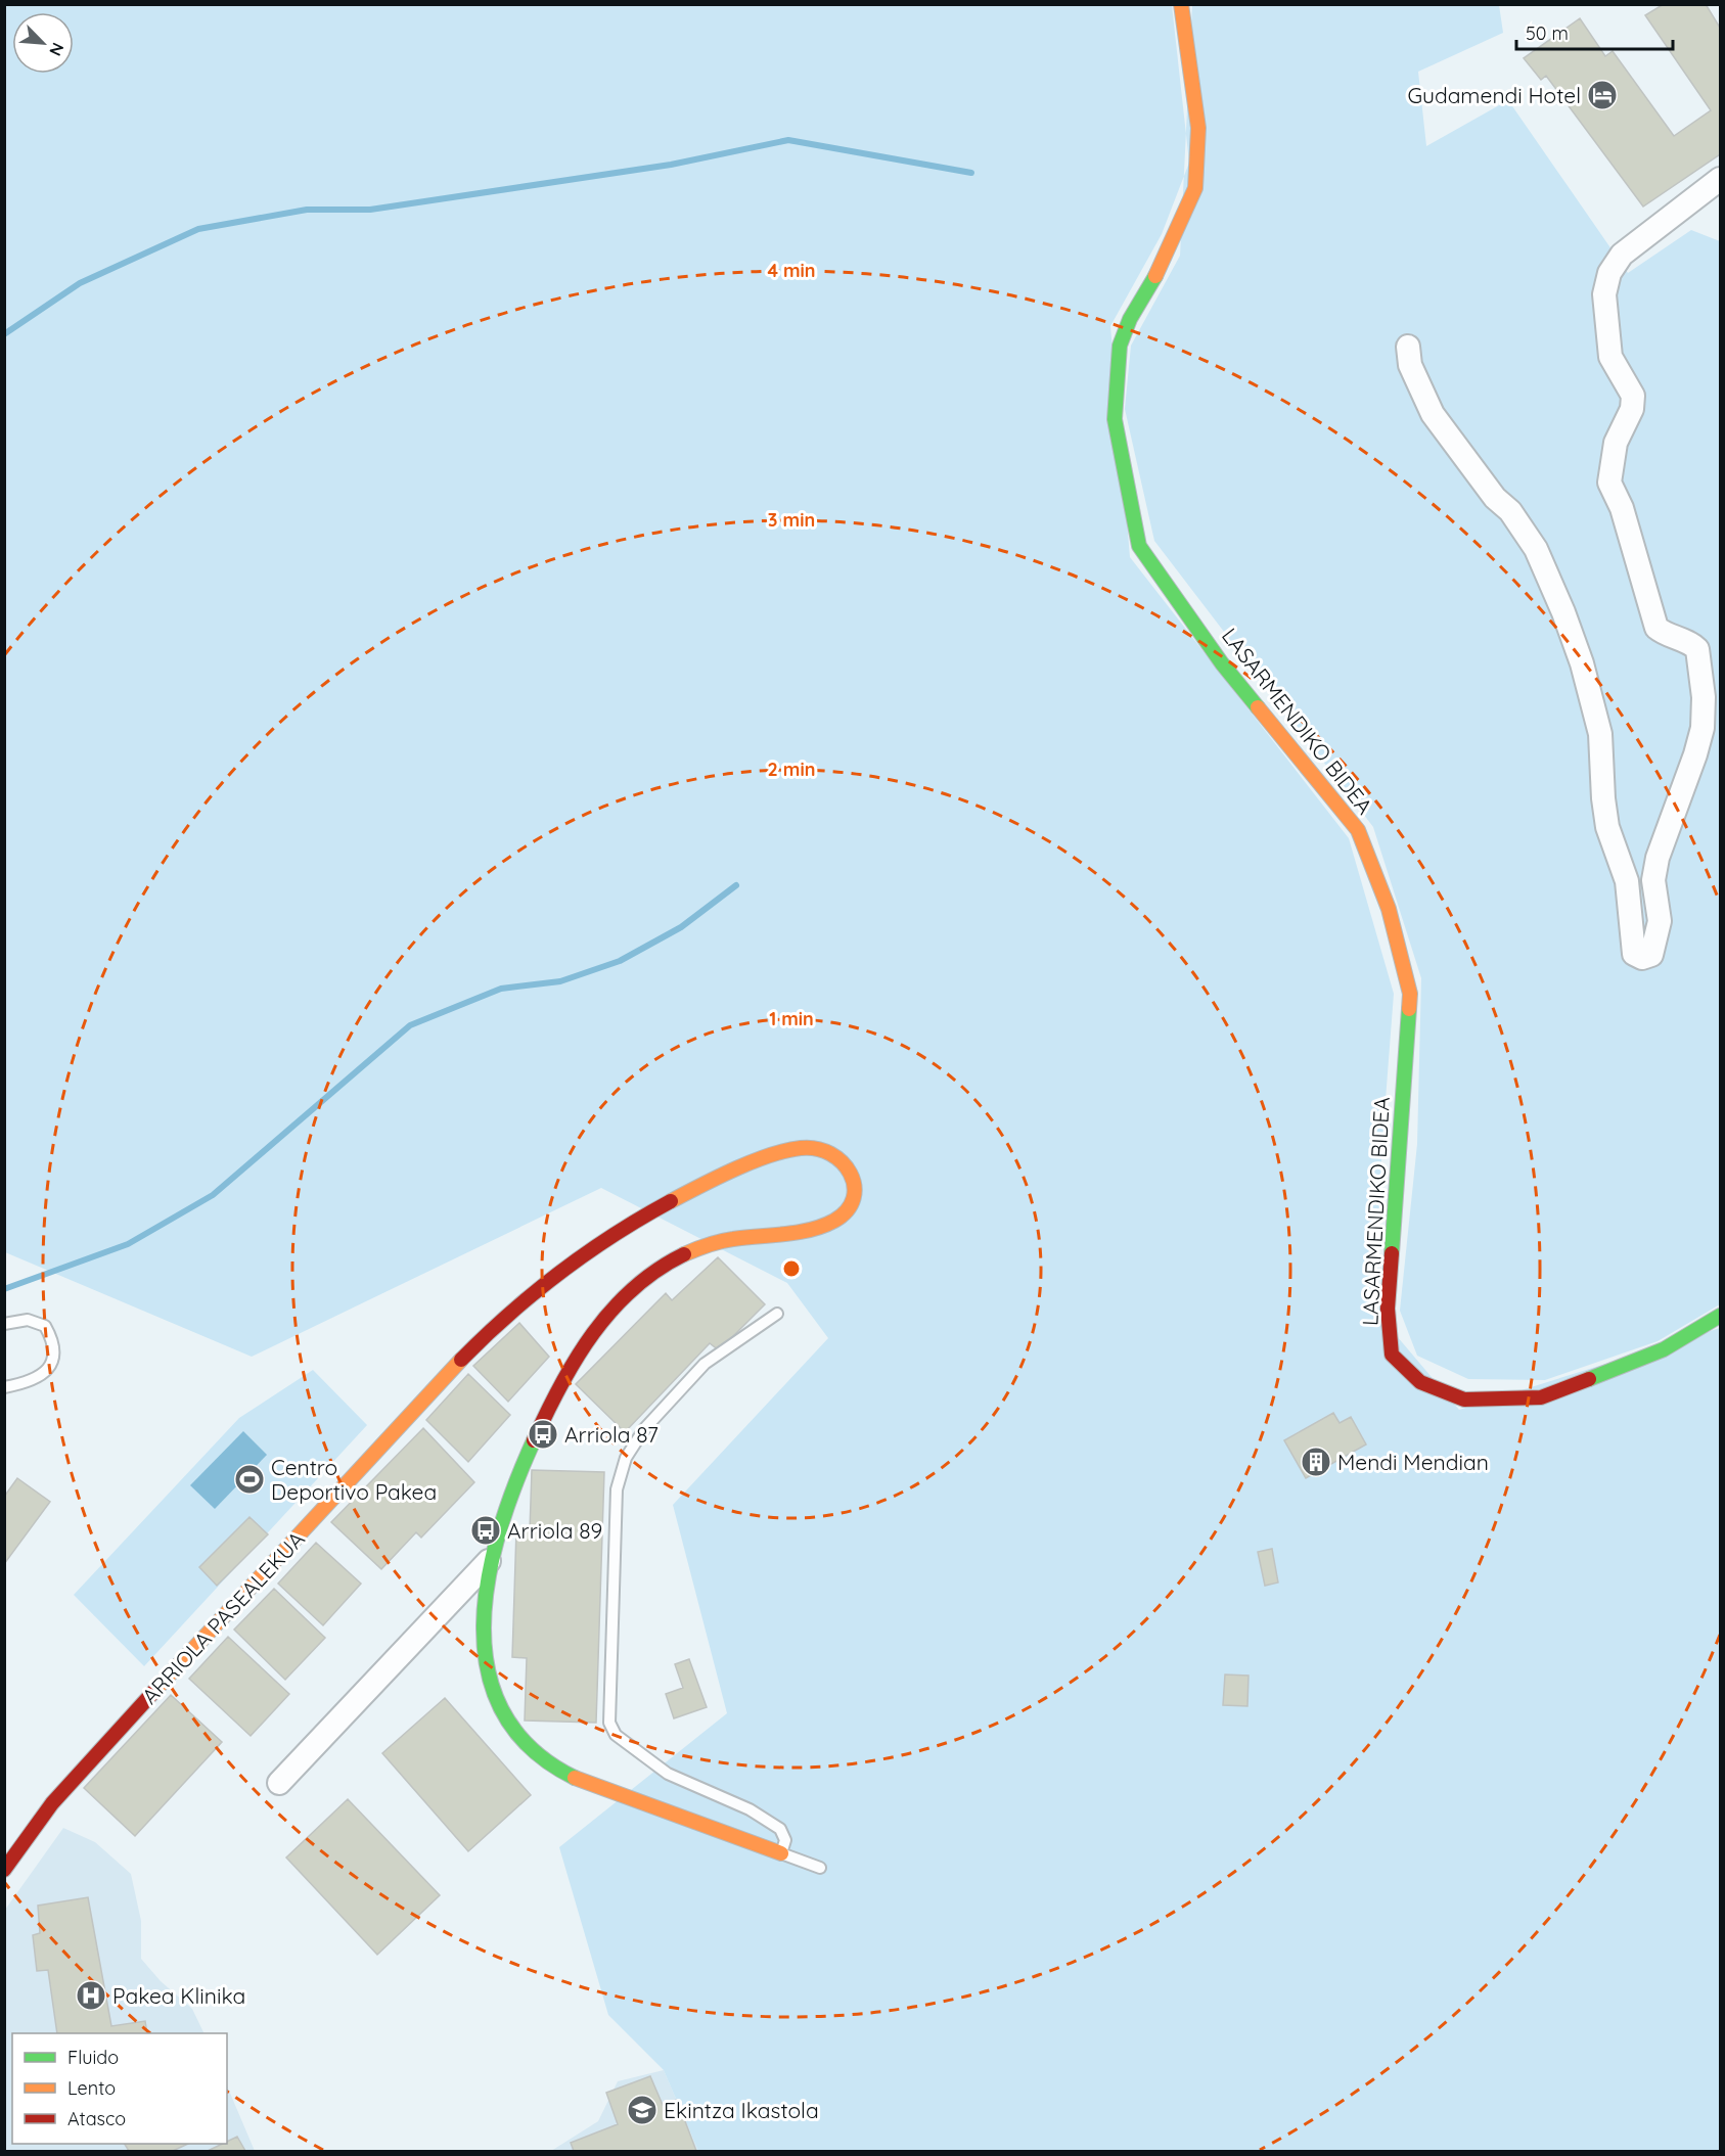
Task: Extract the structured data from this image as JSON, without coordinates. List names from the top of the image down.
{
  "streets": {
    "street": ["LASARMENDIKO BIDEA", "ARRIOLA PASEALEKUA"]
  },
  "places": {
    "hotel": ["Gudamendi Hotel"],
    "bus stop": ["Arriola 87", "Arriola 89"],
    "building": ["Mendi Mendian"],
    "sports": ["Centro Deportivo Pakea"],
    "hospital": ["Pakea Klinika"],
    "school or university": ["Ekintza Ikastola"]
  },
  "legend": ["Fluido", "Lento", "Atasco"],
  "scale_bar": "50 m",
  "north": "bottom right",
  "rings": [
    "4 min",
    "3 min",
    "2 min",
    "1 min"
  ]
}
